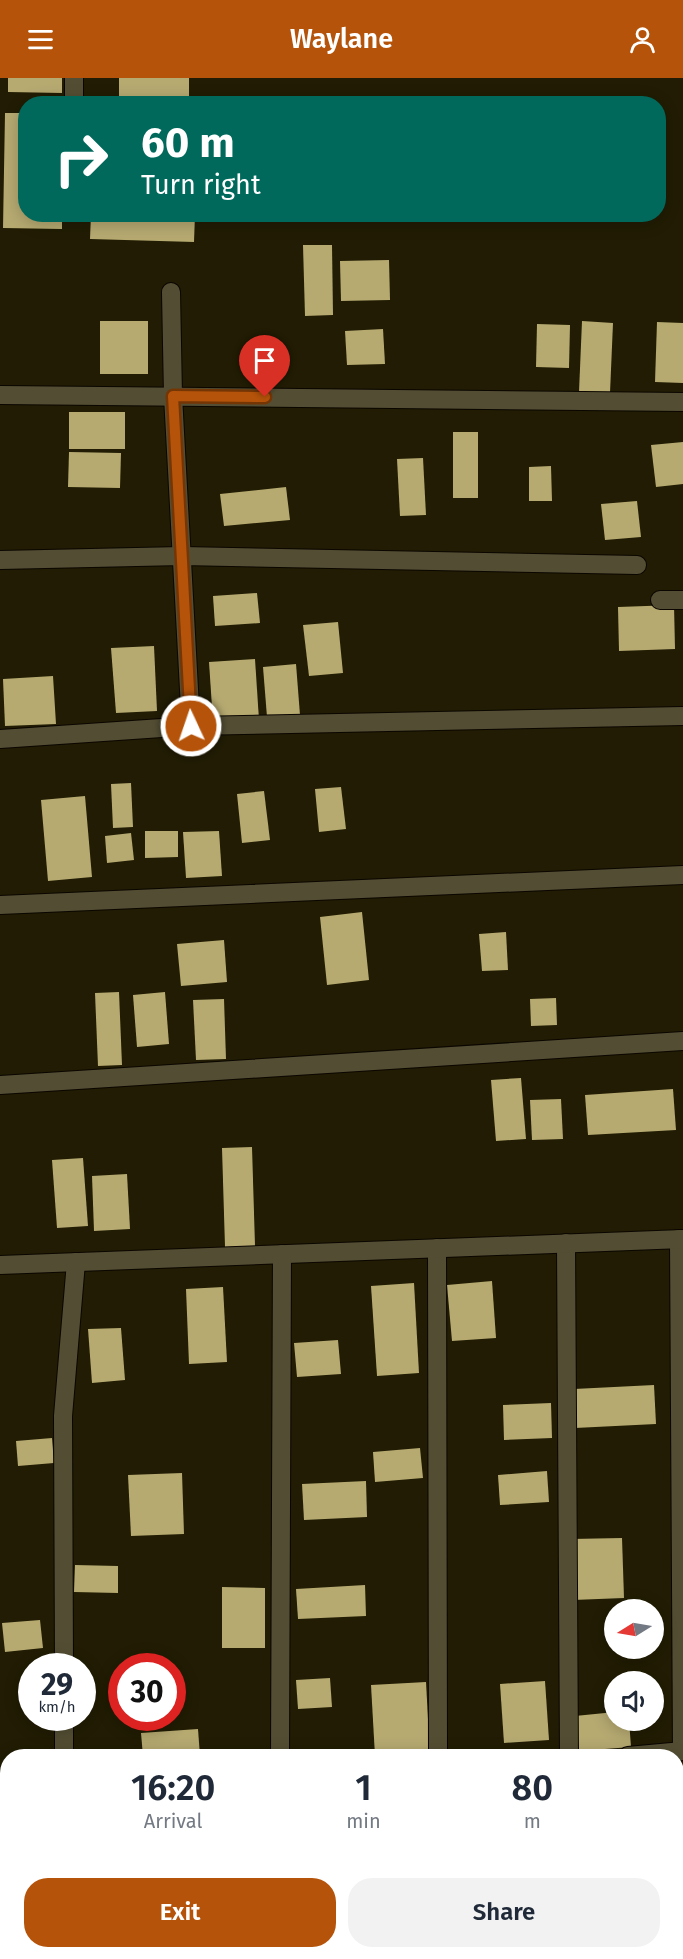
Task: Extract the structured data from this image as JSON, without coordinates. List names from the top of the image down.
{
  "north": "left",
  "page": {
    "header": "Waylane",
    "turn": ["60 m", "Turn right"],
    "speed": "29 km/h",
    "limit": "30",
    "eta": [
      "16:20",
      "Arrival",
      "1",
      "min",
      "80",
      "m"
    ],
    "buttons": ["Exit", "Share"]
  }
}
